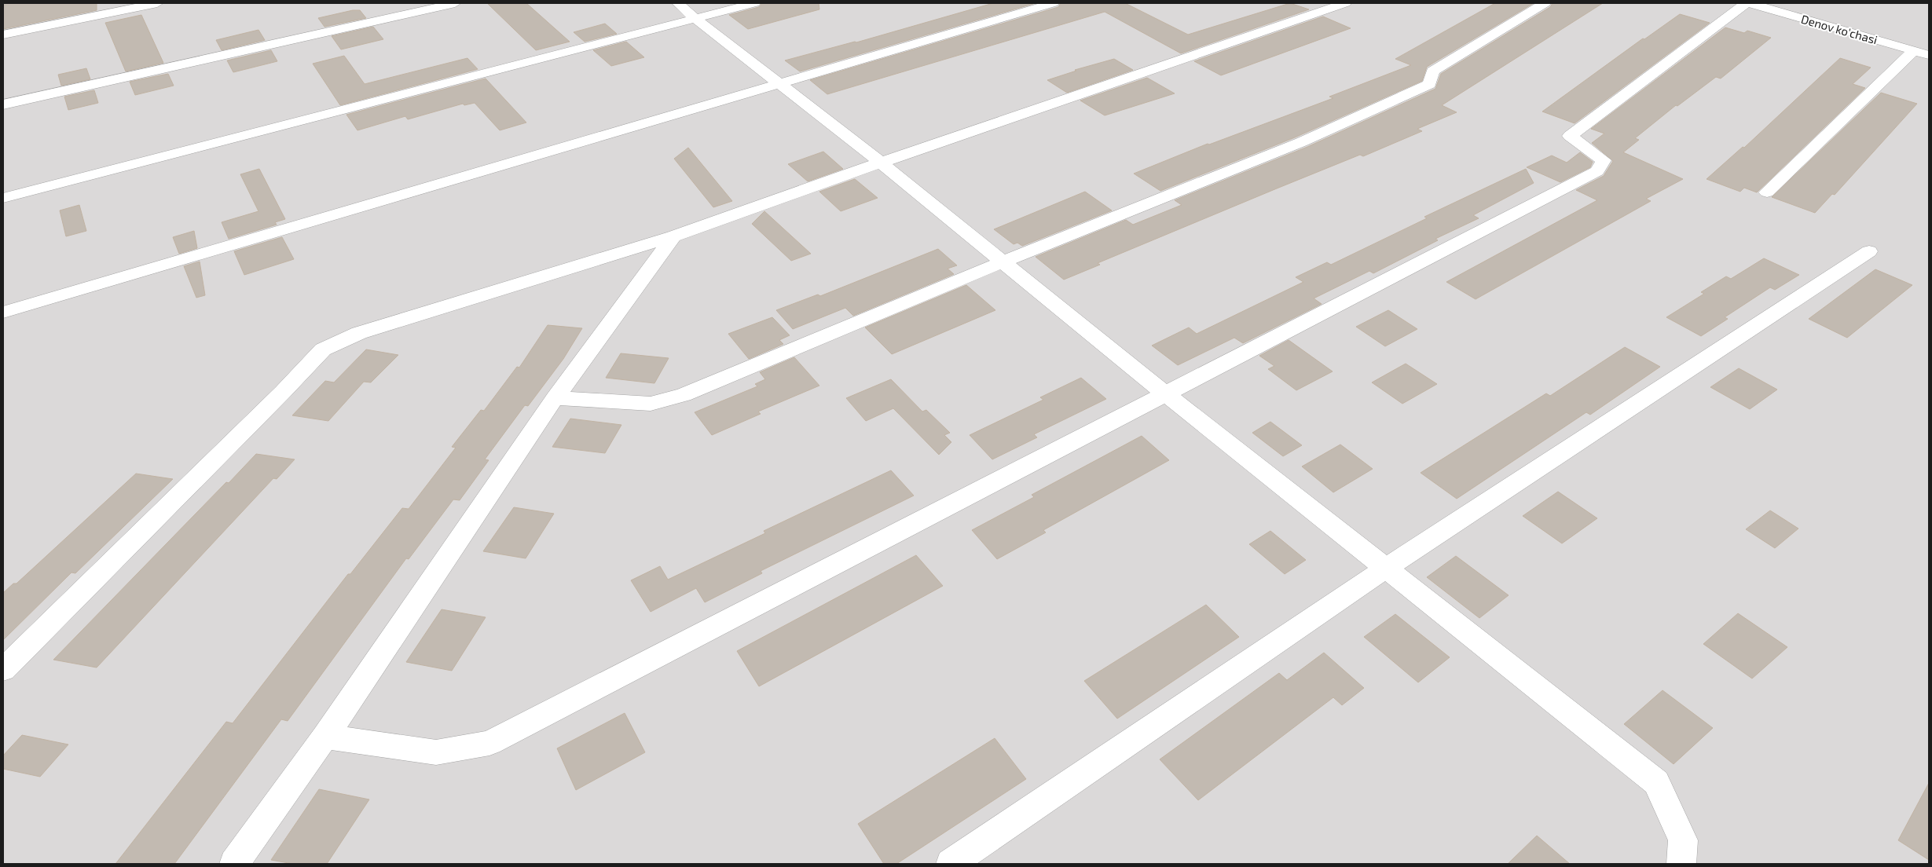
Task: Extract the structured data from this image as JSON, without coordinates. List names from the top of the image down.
{
  "streets": {
    "street": ["Denov ko'chasi"]
  }
}
